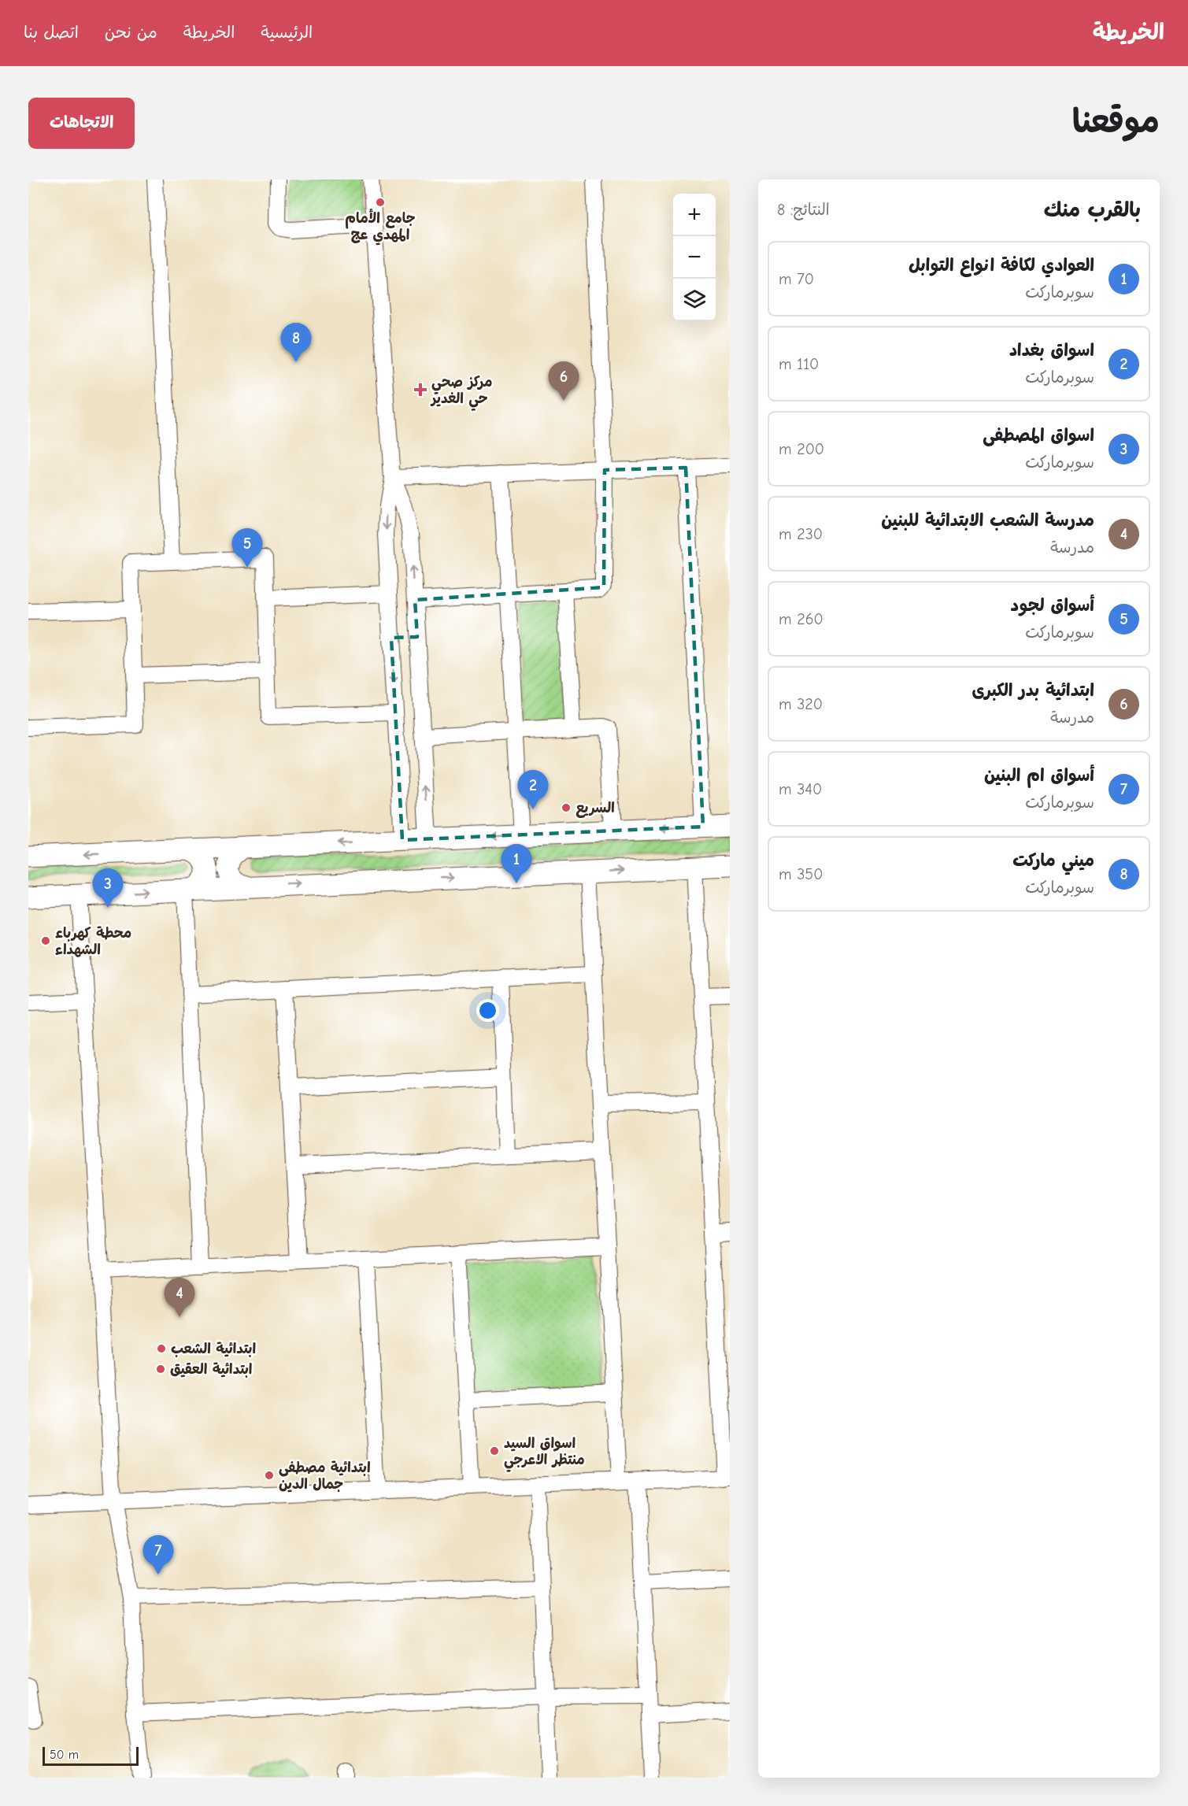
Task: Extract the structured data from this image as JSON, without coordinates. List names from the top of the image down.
{
  "places": {
    "other": [
      "جامع الأمام المهدي عج",
      "السريع",
      "محطة كهرباء الشهداء",
      "ابتدائية الشعب",
      "ابتدائية العقيق",
      "اسواق السيد منتظر الاعرجي",
      "ابتدائية مصطفى جمال الدين"
    ],
    "health": ["مركز صحي حي الغدير"]
  },
  "scale_bar": "50 m",
  "page": {
    "header": "الخريطة",
    "nav": [
      "الرئيسية",
      "الخريطة",
      "من نحن",
      "اتصل بنا"
    ],
    "title": "موقعنا",
    "buttons": "الاتجاهات",
    "heading": ["بالقرب منك", "النتائج: 8"],
    "map_buttons": ["+", "−"],
    "list": [
      {
        "mark": "1",
        "name": "العوادي لكافة انواع التوابل",
        "note": "سوبرماركت",
        "value": "70 m"
      },
      {
        "mark": "2",
        "name": "اسواق بغداد",
        "note": "سوبرماركت",
        "value": "110 m"
      },
      {
        "mark": "3",
        "name": "اسواق المصطفى",
        "note": "سوبرماركت",
        "value": "200 m"
      },
      {
        "mark": "4",
        "name": "مدرسة الشعب الابتدائية للبنين",
        "note": "مدرسة",
        "value": "230 m"
      },
      {
        "mark": "5",
        "name": "أسواق لجود",
        "note": "سوبرماركت",
        "value": "260 m"
      },
      {
        "mark": "6",
        "name": "ابتدائية بدر الكبرى",
        "note": "مدرسة",
        "value": "320 m"
      },
      {
        "mark": "7",
        "name": "أسواق ام البنين",
        "note": "سوبرماركت",
        "value": "340 m"
      },
      {
        "mark": "8",
        "name": "ميني ماركت",
        "note": "سوبرماركت",
        "value": "350 m"
      }
    ],
    "pins": [
      "8",
      "6",
      "5",
      "2",
      "1",
      "3",
      "4",
      "7"
    ],
    "scale": "50 m"
  }
}
